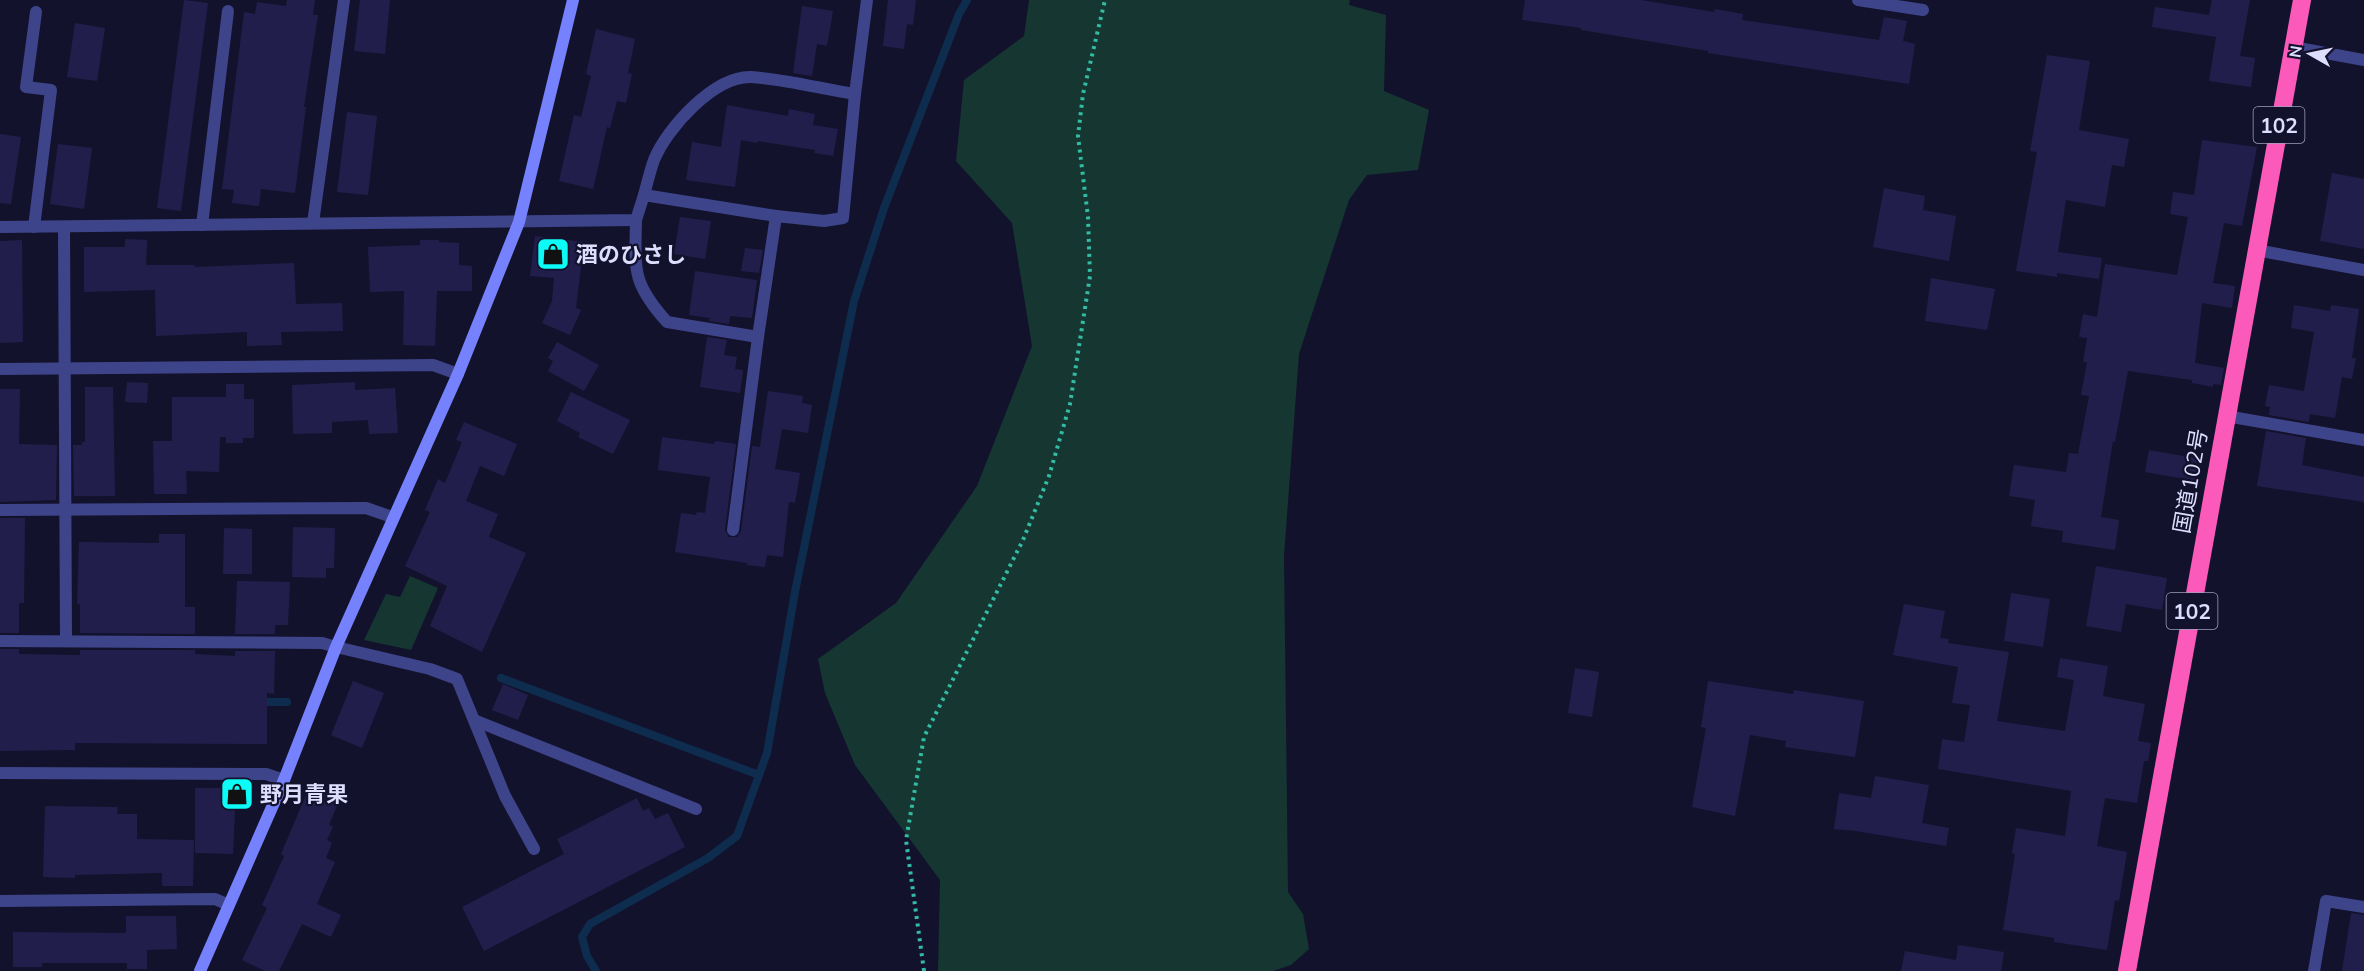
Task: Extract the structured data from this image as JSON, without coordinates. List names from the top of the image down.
{
  "streets": {
    "highway": ["102", "国道102号"]
  },
  "places": {
    "shop": ["酒のひさし", "野月青果"]
  },
  "north": "left"
}
